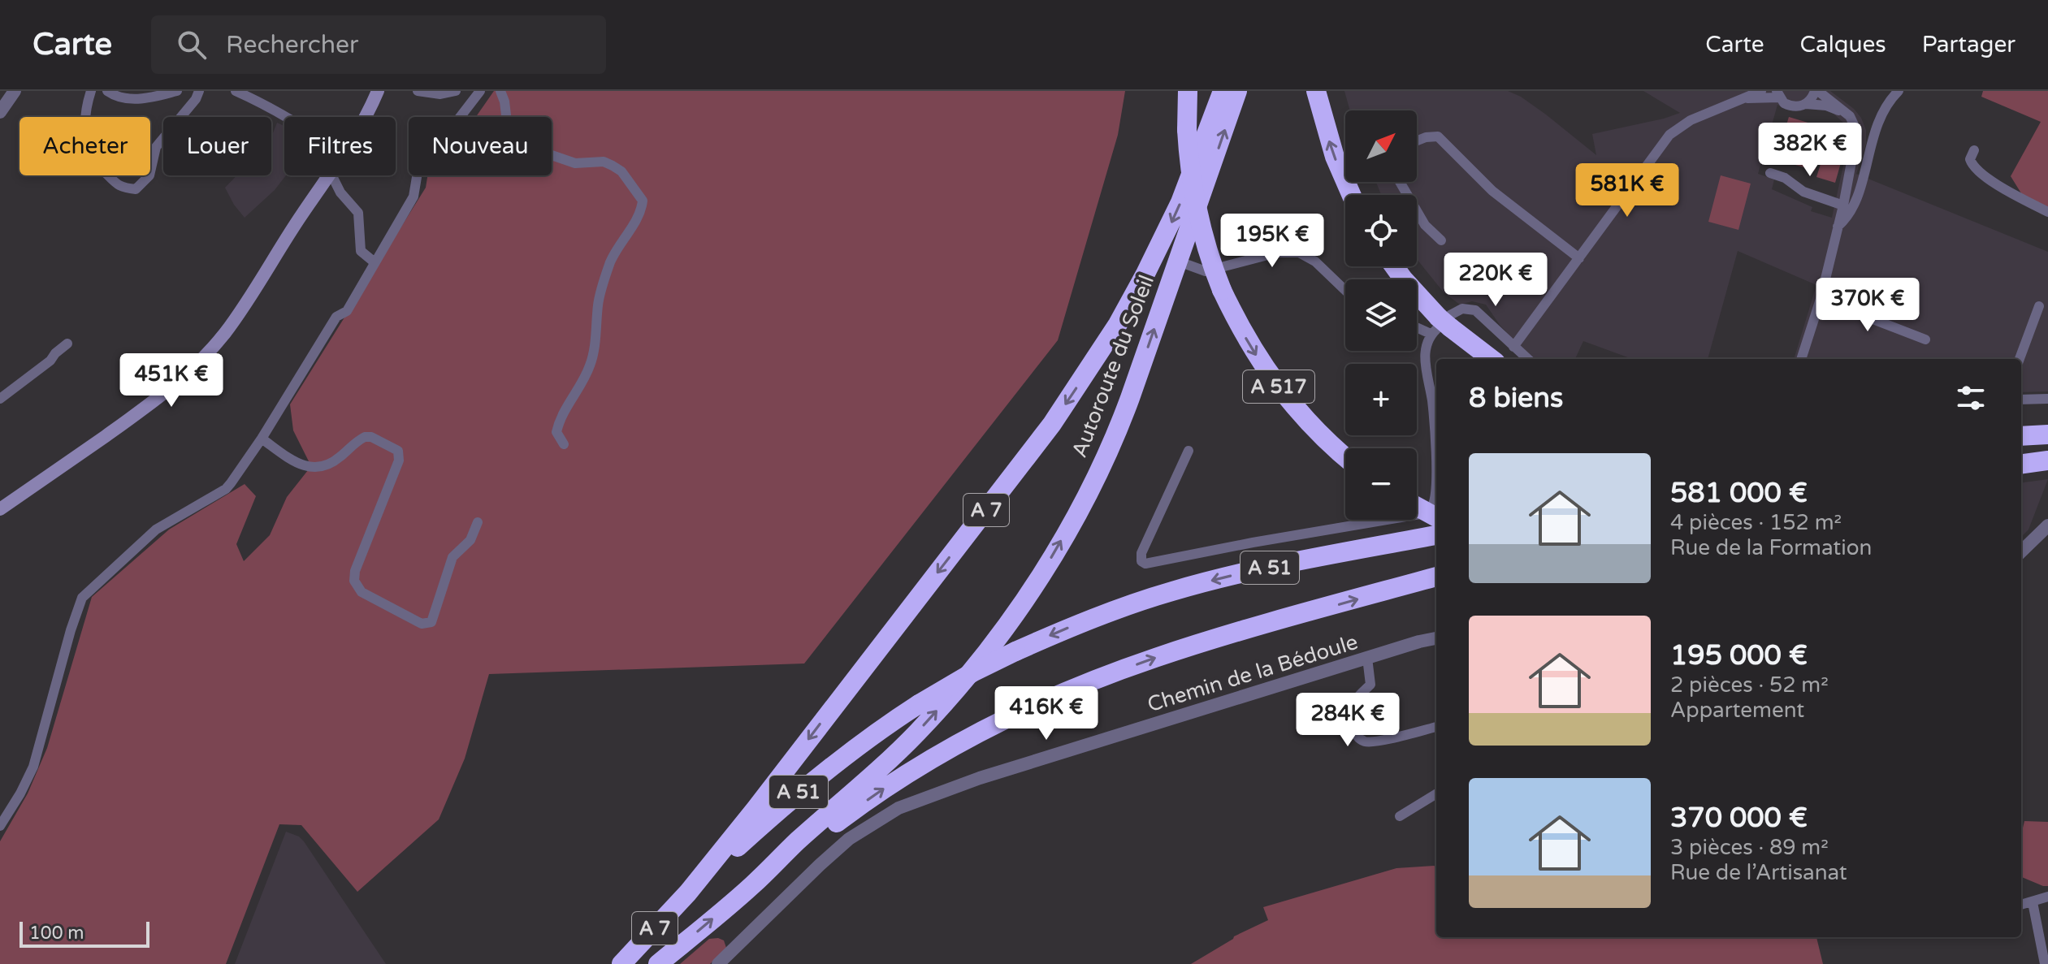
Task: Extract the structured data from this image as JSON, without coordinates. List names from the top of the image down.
{
  "streets": {
    "highway": [
      "Autoroute du Soleil",
      "A 517",
      "A 7",
      "A 51"
    ],
    "street": ["Chemin de la Bédoule"]
  },
  "crossings": [
    ["Autoroute du Soleil", "A 51"]
  ],
  "scale_bar": "100 m",
  "north": "top right",
  "page": {
    "header": "Carte",
    "search": "Rechercher",
    "nav": ["Carte", "Calques", "Partager"],
    "map_buttons": ["+", "−"],
    "chip": [
      "Acheter",
      "Louer",
      "Filtres",
      "Nouveau"
    ],
    "price": [
      "382K €",
      "581K €",
      "195K €",
      "220K €",
      "370K €",
      "451K €",
      "416K €",
      "284K €"
    ],
    "heading": "8 biens",
    "list": [
      {
        "name": "581 000 €",
        "note": "4 pièces · 152 m² · Rue de la Formation"
      },
      {
        "name": "195 000 €",
        "note": "2 pièces · 52 m² · Appartement"
      },
      {
        "name": "370 000 €",
        "note": "3 pièces · 89 m² · Rue de l’Artisanat"
      }
    ],
    "scale": "100 m"
  }
}
